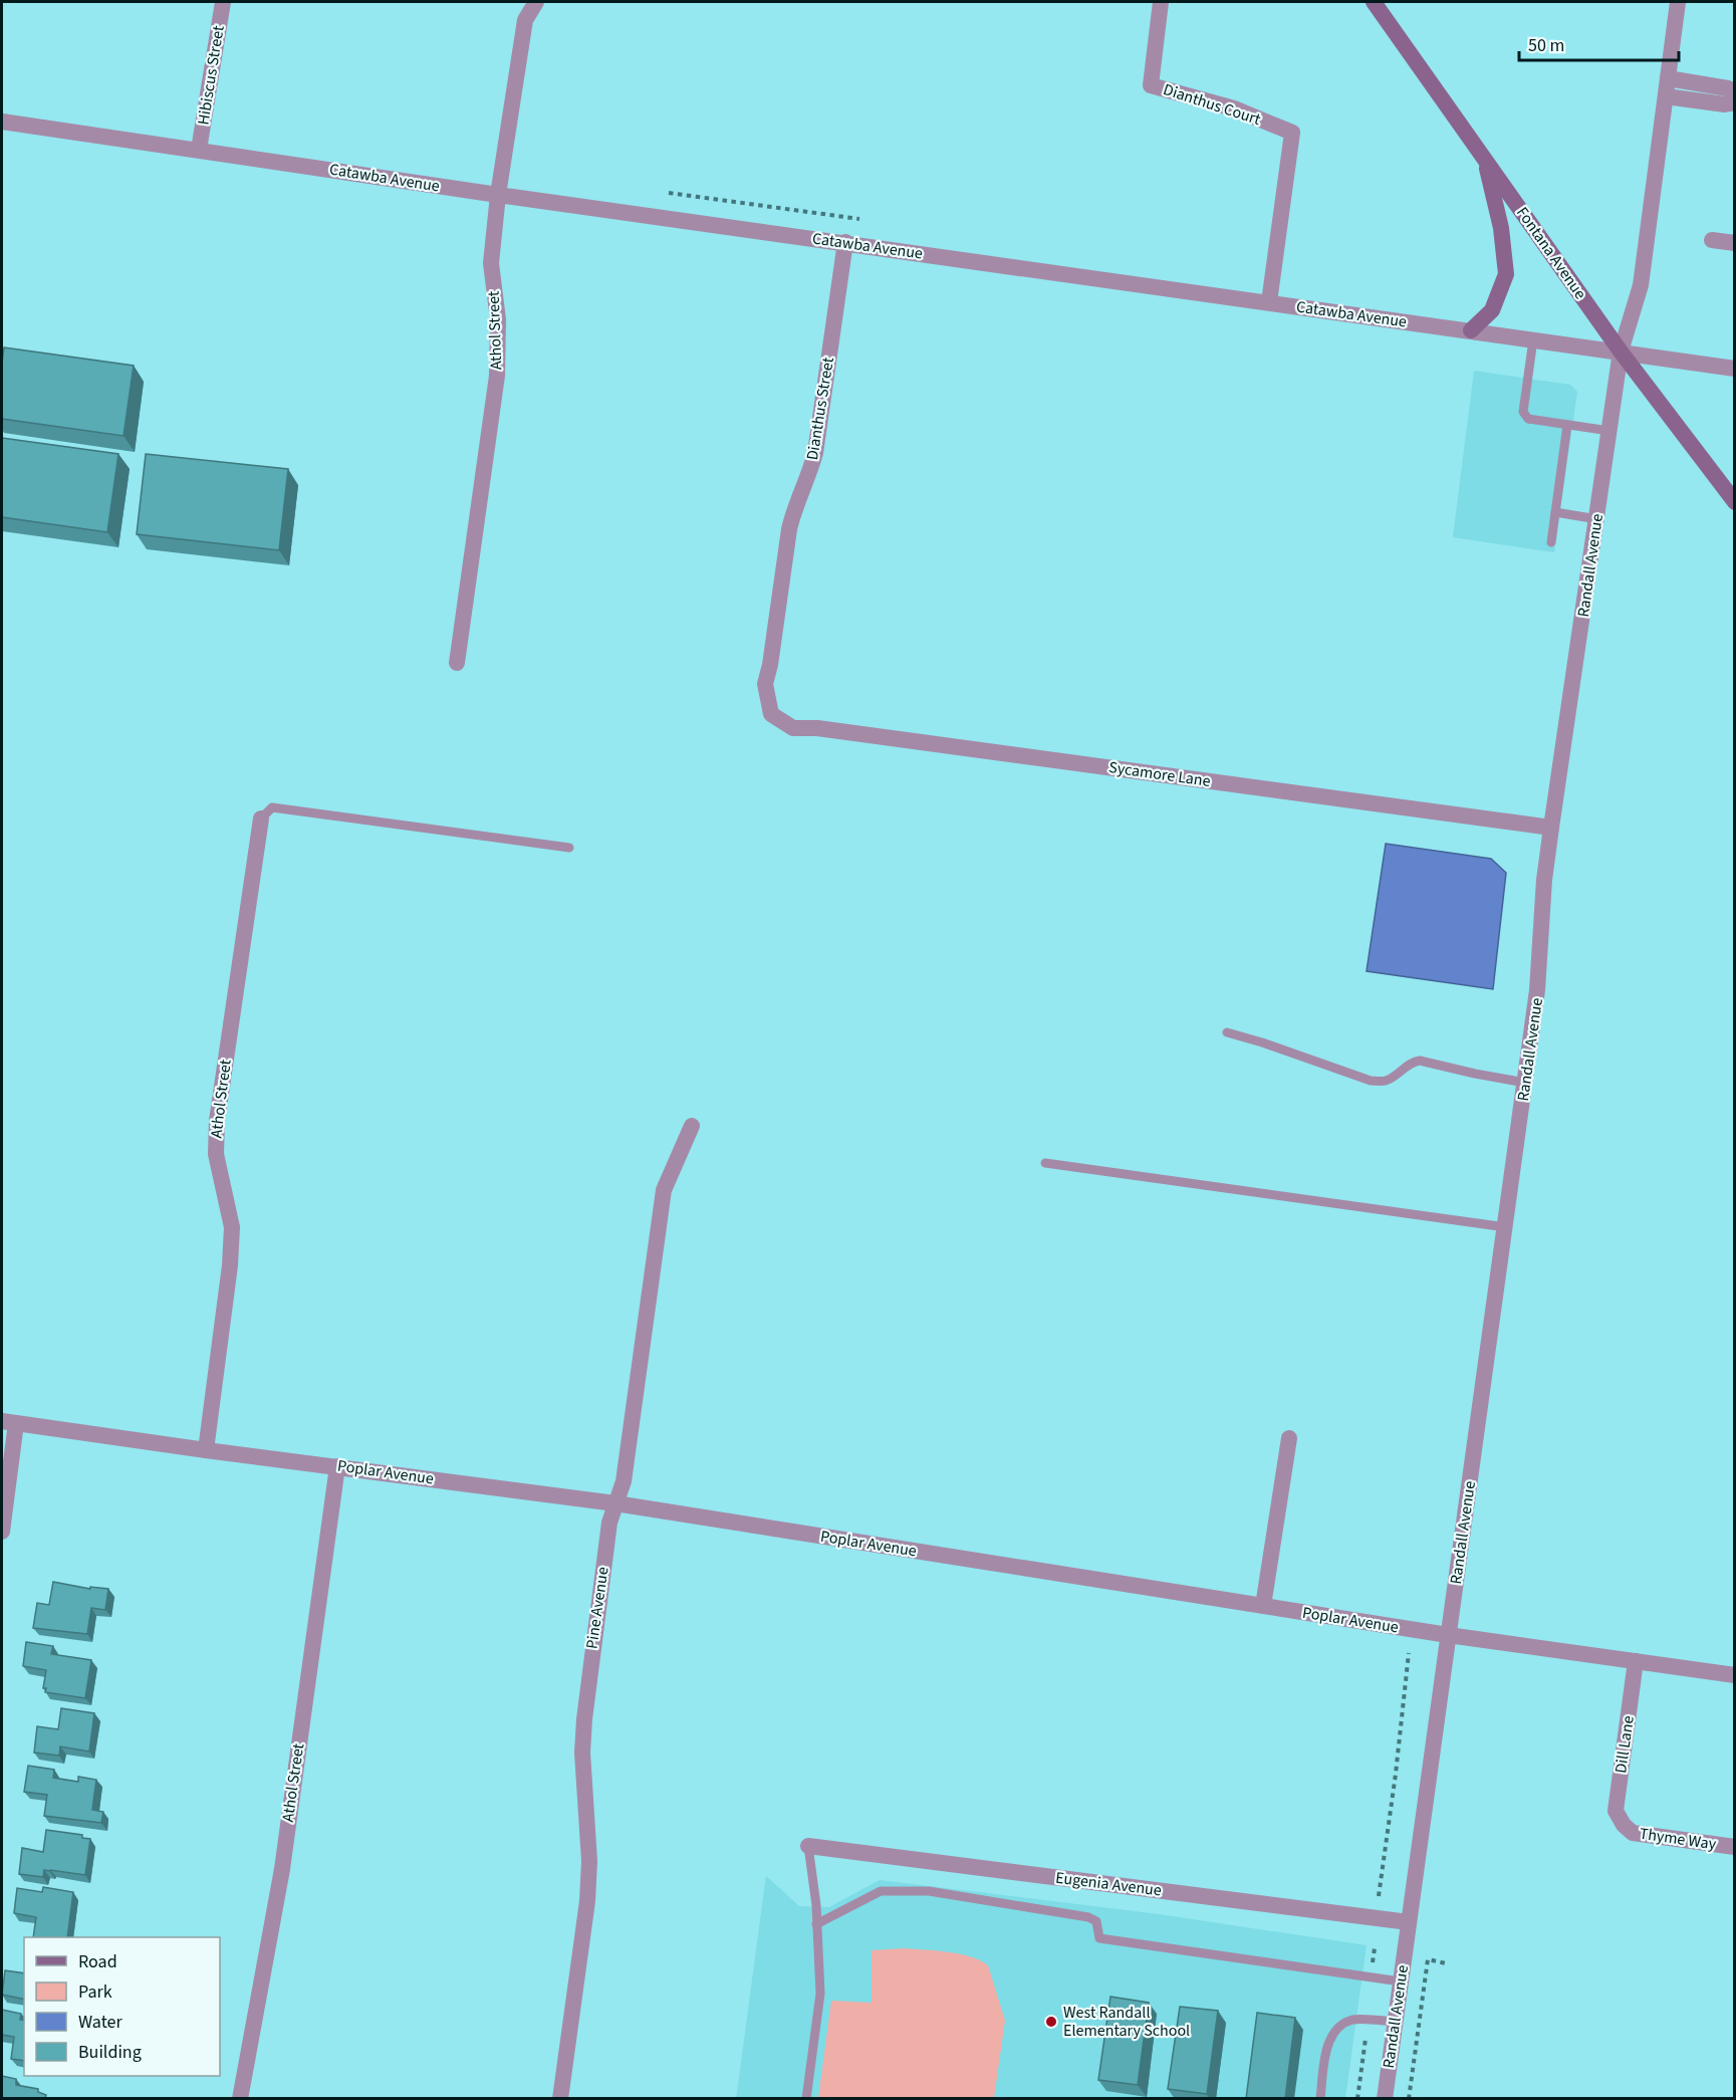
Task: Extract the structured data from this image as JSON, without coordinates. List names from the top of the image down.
{
  "streets": {
    "main road": ["Fontana Avenue"],
    "street": [
      "Hibiscus Street",
      "Dianthus Court",
      "Catawba Avenue",
      "Athol Street",
      "Dianthus Street",
      "Randall Avenue",
      "Sycamore Lane",
      "Poplar Avenue",
      "Pine Avenue",
      "Dill Lane",
      "Thyme Way",
      "Eugenia Avenue"
    ]
  },
  "crossings": [
    ["Hibiscus Street", "Catawba Avenue"],
    ["Dianthus Court", "Catawba Avenue"],
    ["Catawba Avenue", "Fontana Avenue"],
    ["Catawba Avenue", "Athol Street"],
    ["Catawba Avenue", "Dianthus Street"],
    ["Catawba Avenue", "Randall Avenue"],
    ["Fontana Avenue", "Randall Avenue"],
    ["Athol Street", "Poplar Avenue"],
    ["Dianthus Street", "Sycamore Lane"],
    ["Randall Avenue", "Sycamore Lane"],
    ["Randall Avenue", "Poplar Avenue"],
    ["Randall Avenue", "Eugenia Avenue"],
    ["Poplar Avenue", "Pine Avenue"],
    ["Poplar Avenue", "Dill Lane"],
    ["Dill Lane", "Thyme Way"]
  ],
  "places": ["West Randall Elementary School"],
  "legend": [
    "Road",
    "Park",
    "Water",
    "Building"
  ],
  "scale_bar": "50 m"
}
